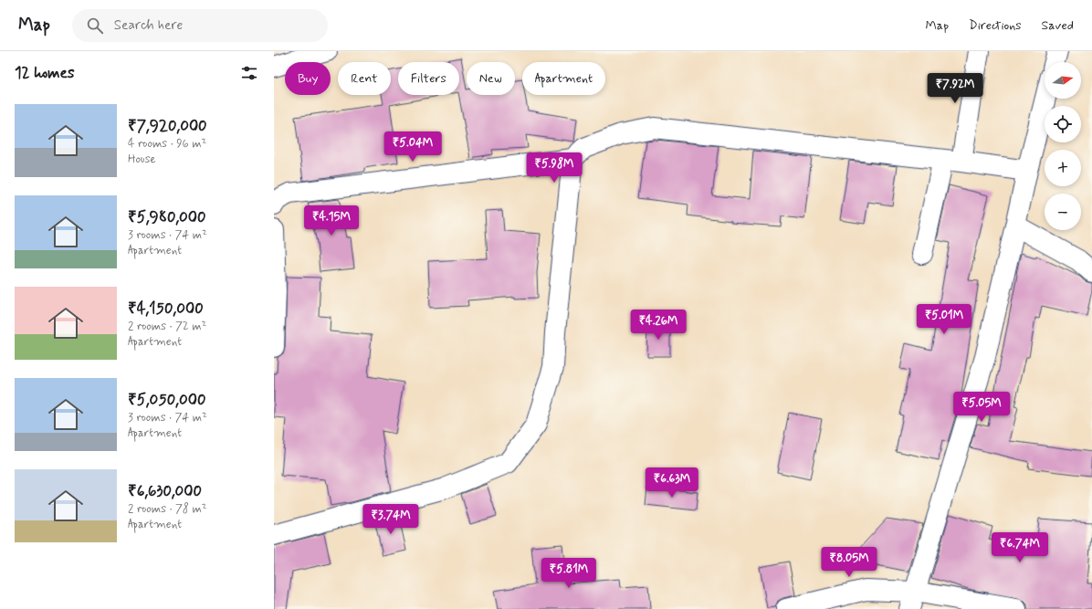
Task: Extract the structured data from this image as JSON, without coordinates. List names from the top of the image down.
{
  "north": "right",
  "page": {
    "header": "Map",
    "search": "Search here",
    "nav": ["Map", "Directions", "Saved"],
    "heading": "12 homes",
    "map_buttons": ["+", "−"],
    "chip": [
      "Buy",
      "Rent",
      "Filters",
      "New",
      "Apartment"
    ],
    "price": [
      "₹7.92M",
      "₹5.04M",
      "₹5.98M",
      "₹4.15M",
      "₹5.01M",
      "₹4.26M",
      "₹5.05M",
      "₹6.63M",
      "₹3.74M",
      "₹6.74M",
      "₹8.05M",
      "₹5.81M"
    ],
    "list": [
      {
        "name": "₹7,920,000",
        "note": "4 rooms · 96 m² · House"
      },
      {
        "name": "₹5,980,000",
        "note": "3 rooms · 74 m² · Apartment"
      },
      {
        "name": "₹4,150,000",
        "note": "2 rooms · 72 m² · Apartment"
      },
      {
        "name": "₹5,050,000",
        "note": "3 rooms · 74 m² · Apartment"
      },
      {
        "name": "₹6,630,000",
        "note": "2 rooms · 78 m² · Apartment"
      }
    ]
  }
}
